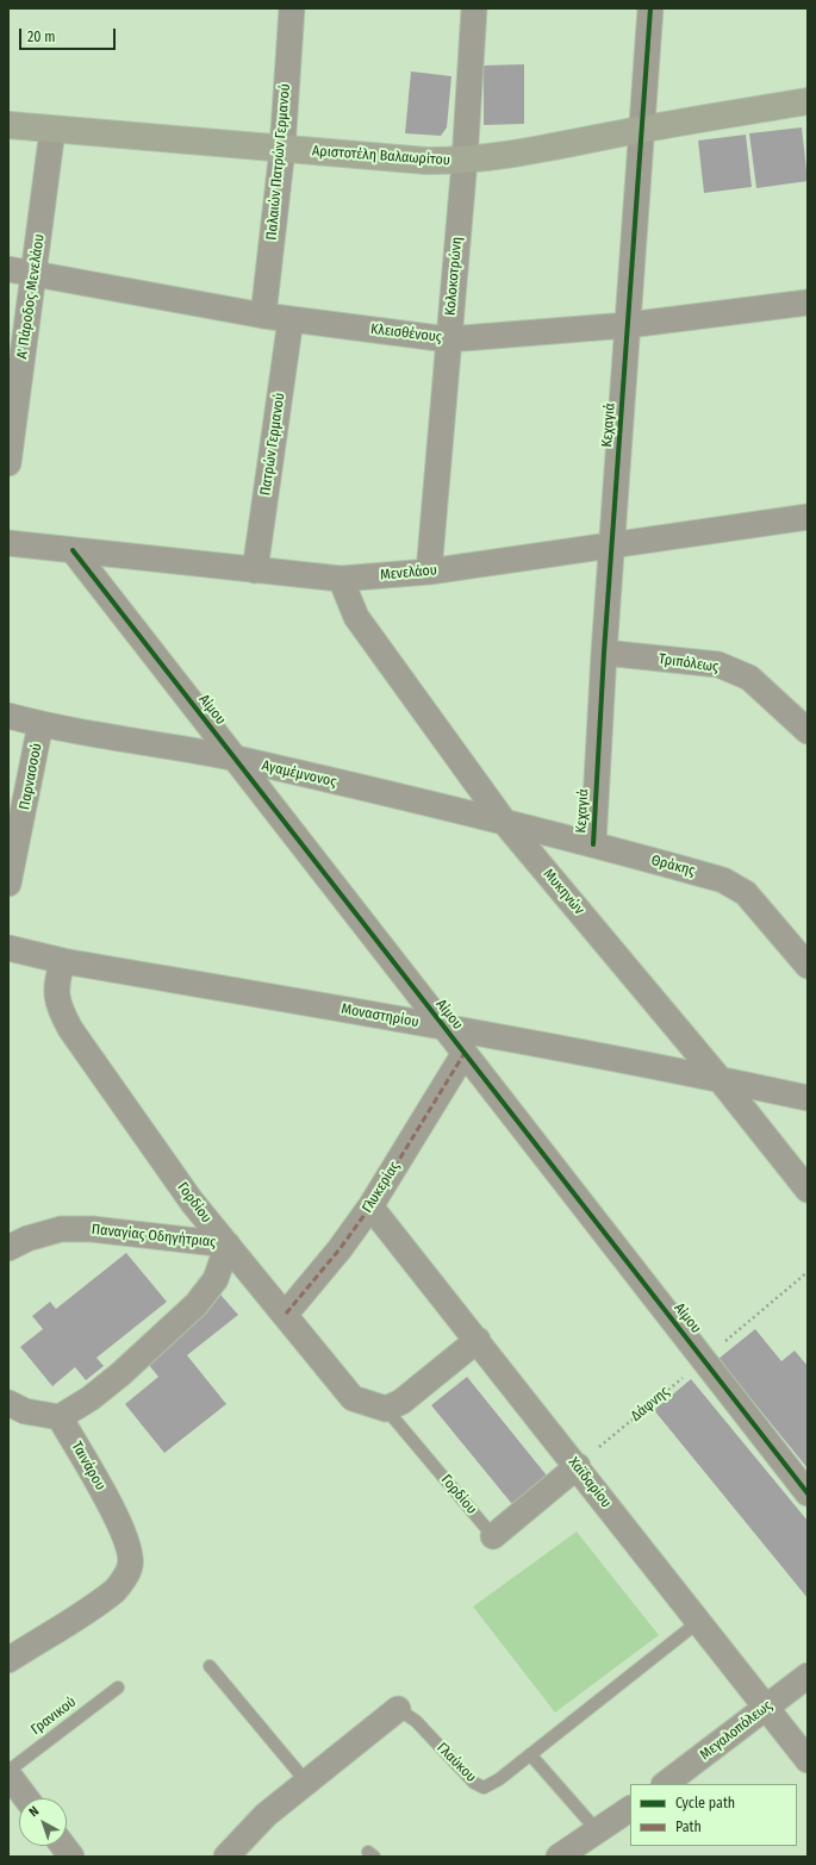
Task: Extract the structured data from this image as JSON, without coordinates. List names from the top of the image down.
{
  "streets": {
    "street": [
      "Αριστοτέλη Βαλαωρίτου",
      "Παλαιών Πατρών Γερμανού",
      "Κολοκοτρώνη",
      "Α' Πάροδος Μενελάου",
      "Κλεισθένους",
      "Κεχαγιά",
      "Πατρών Γερμανού",
      "Μενελάου",
      "Τριπόλεως",
      "Αίμου",
      "Αγαμέμνονος",
      "Παρνασσού",
      "Θράκης",
      "Μυκηνών",
      "Μοναστηρίου",
      "Γλυκερίας",
      "Γορδίου",
      "Παναγίας Οδηγήτριας",
      "Ταινάρου",
      "Χαϊδαρίου",
      "Μεγαλοπόλεως",
      "Γλαύκου"
    ],
    "lane": ["Γρανικού"],
    "path": ["Δάφνης"]
  },
  "crossings": [
    ["Αριστοτέλη Βαλαωρίτου", "Παλαιών Πατρών Γερμανού"],
    ["Αριστοτέλη Βαλαωρίτου", "Κολοκοτρώνη"],
    ["Αριστοτέλη Βαλαωρίτου", "Α' Πάροδος Μενελάου"],
    ["Αριστοτέλη Βαλαωρίτου", "Κεχαγιά"],
    ["Παλαιών Πατρών Γερμανού", "Κλεισθένους"],
    ["Κολοκοτρώνη", "Κλεισθένους"],
    ["Κολοκοτρώνη", "Μενελάου"],
    ["Α' Πάροδος Μενελάου", "Κλεισθένους"],
    ["Κλεισθένους", "Κεχαγιά"],
    ["Κλεισθένους", "Πατρών Γερμανού"],
    ["Κεχαγιά", "Μενελάου"],
    ["Κεχαγιά", "Τριπόλεως"],
    ["Κεχαγιά", "Θράκης"],
    ["Πατρών Γερμανού", "Μενελάου"],
    ["Μενελάου", "Αίμου"],
    ["Μενελάου", "Μυκηνών"],
    ["Αίμου", "Αγαμέμνονος"],
    ["Αίμου", "Μοναστηρίου"],
    ["Αίμου", "Γλυκερίας"],
    ["Αίμου", "Δάφνης"],
    ["Αγαμέμνονος", "Παρνασσού"],
    ["Αγαμέμνονος", "Θράκης"],
    ["Αγαμέμνονος", "Μυκηνών"],
    ["Θράκης", "Μυκηνών"],
    ["Μυκηνών", "Μοναστηρίου"],
    ["Μοναστηρίου", "Γορδίου"],
    ["Γλυκερίας", "Γορδίου"],
    ["Γλυκερίας", "Χαϊδαρίου"],
    ["Γορδίου", "Παναγίας Οδηγήτριας"],
    ["Παναγίας Οδηγήτριας", "Ταινάρου"],
    ["Δάφνης", "Χαϊδαρίου"],
    ["Χαϊδαρίου", "Μεγαλοπόλεως"],
    ["Χαϊδαρίου", "Γλαύκου"]
  ],
  "legend": ["Cycle path", "Path"],
  "scale_bar": "20 m",
  "north": "top left"
}
